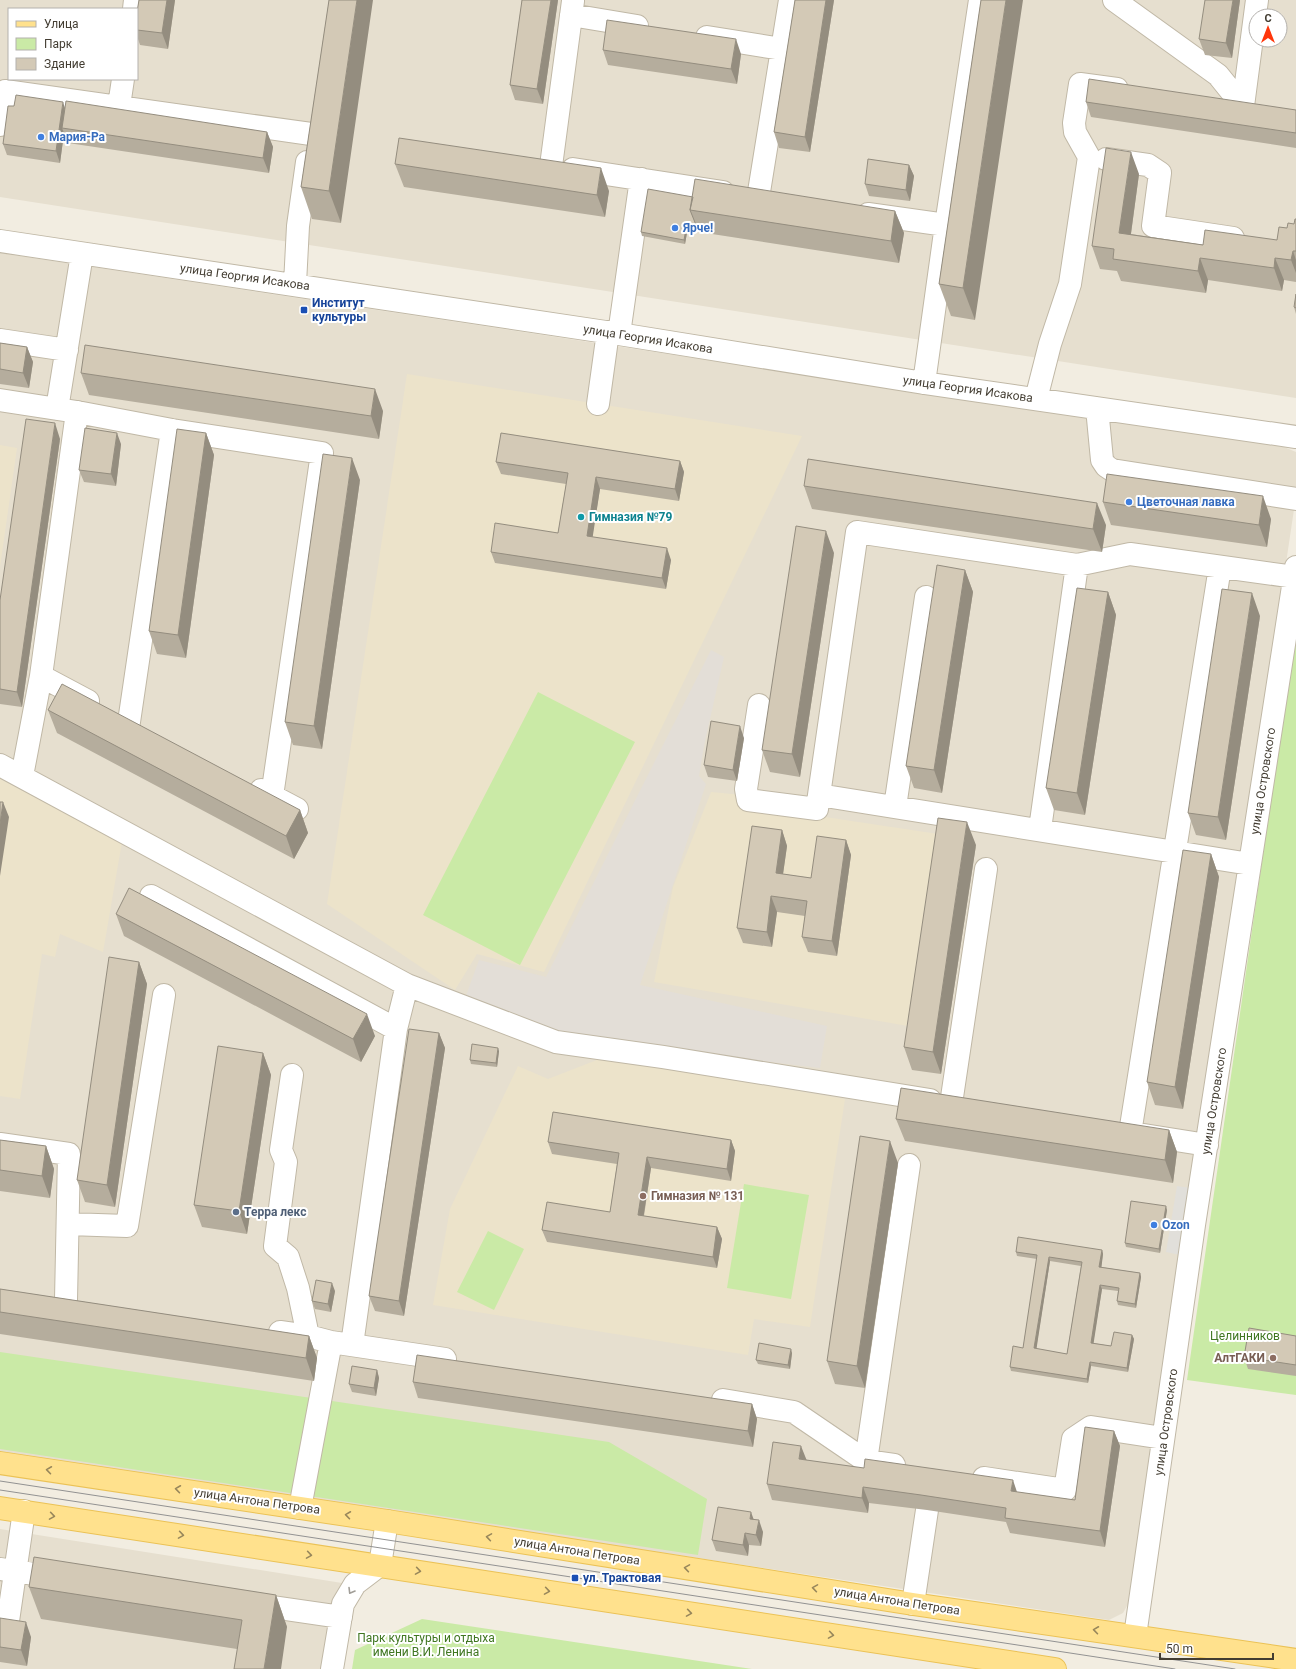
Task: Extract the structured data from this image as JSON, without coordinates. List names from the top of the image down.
{
  "streets": {
    "main road": ["улица Антона Петрова"],
    "street": ["улица Георгия Исакова", "улица Островского"]
  },
  "crossings": [
    ["улица Островского", "улица Антона Петрова"]
  ],
  "parks": ["Целинников", "Парк культуры и отдыха имени В.И. Ленина"],
  "places": {
    "other": [
      "Мария-Ра",
      "Ярче!",
      "Цветочная лавка",
      "Гимназия №79",
      "Гимназия № 131",
      "Терра лекс",
      "Ozon",
      "АлтГАКИ"
    ],
    "transit": ["Институт культуры", "ул. Трактовая"]
  },
  "legend": ["Улица", "Парк", "Здание"],
  "scale_bar": "50 m",
  "north": "top"
}
